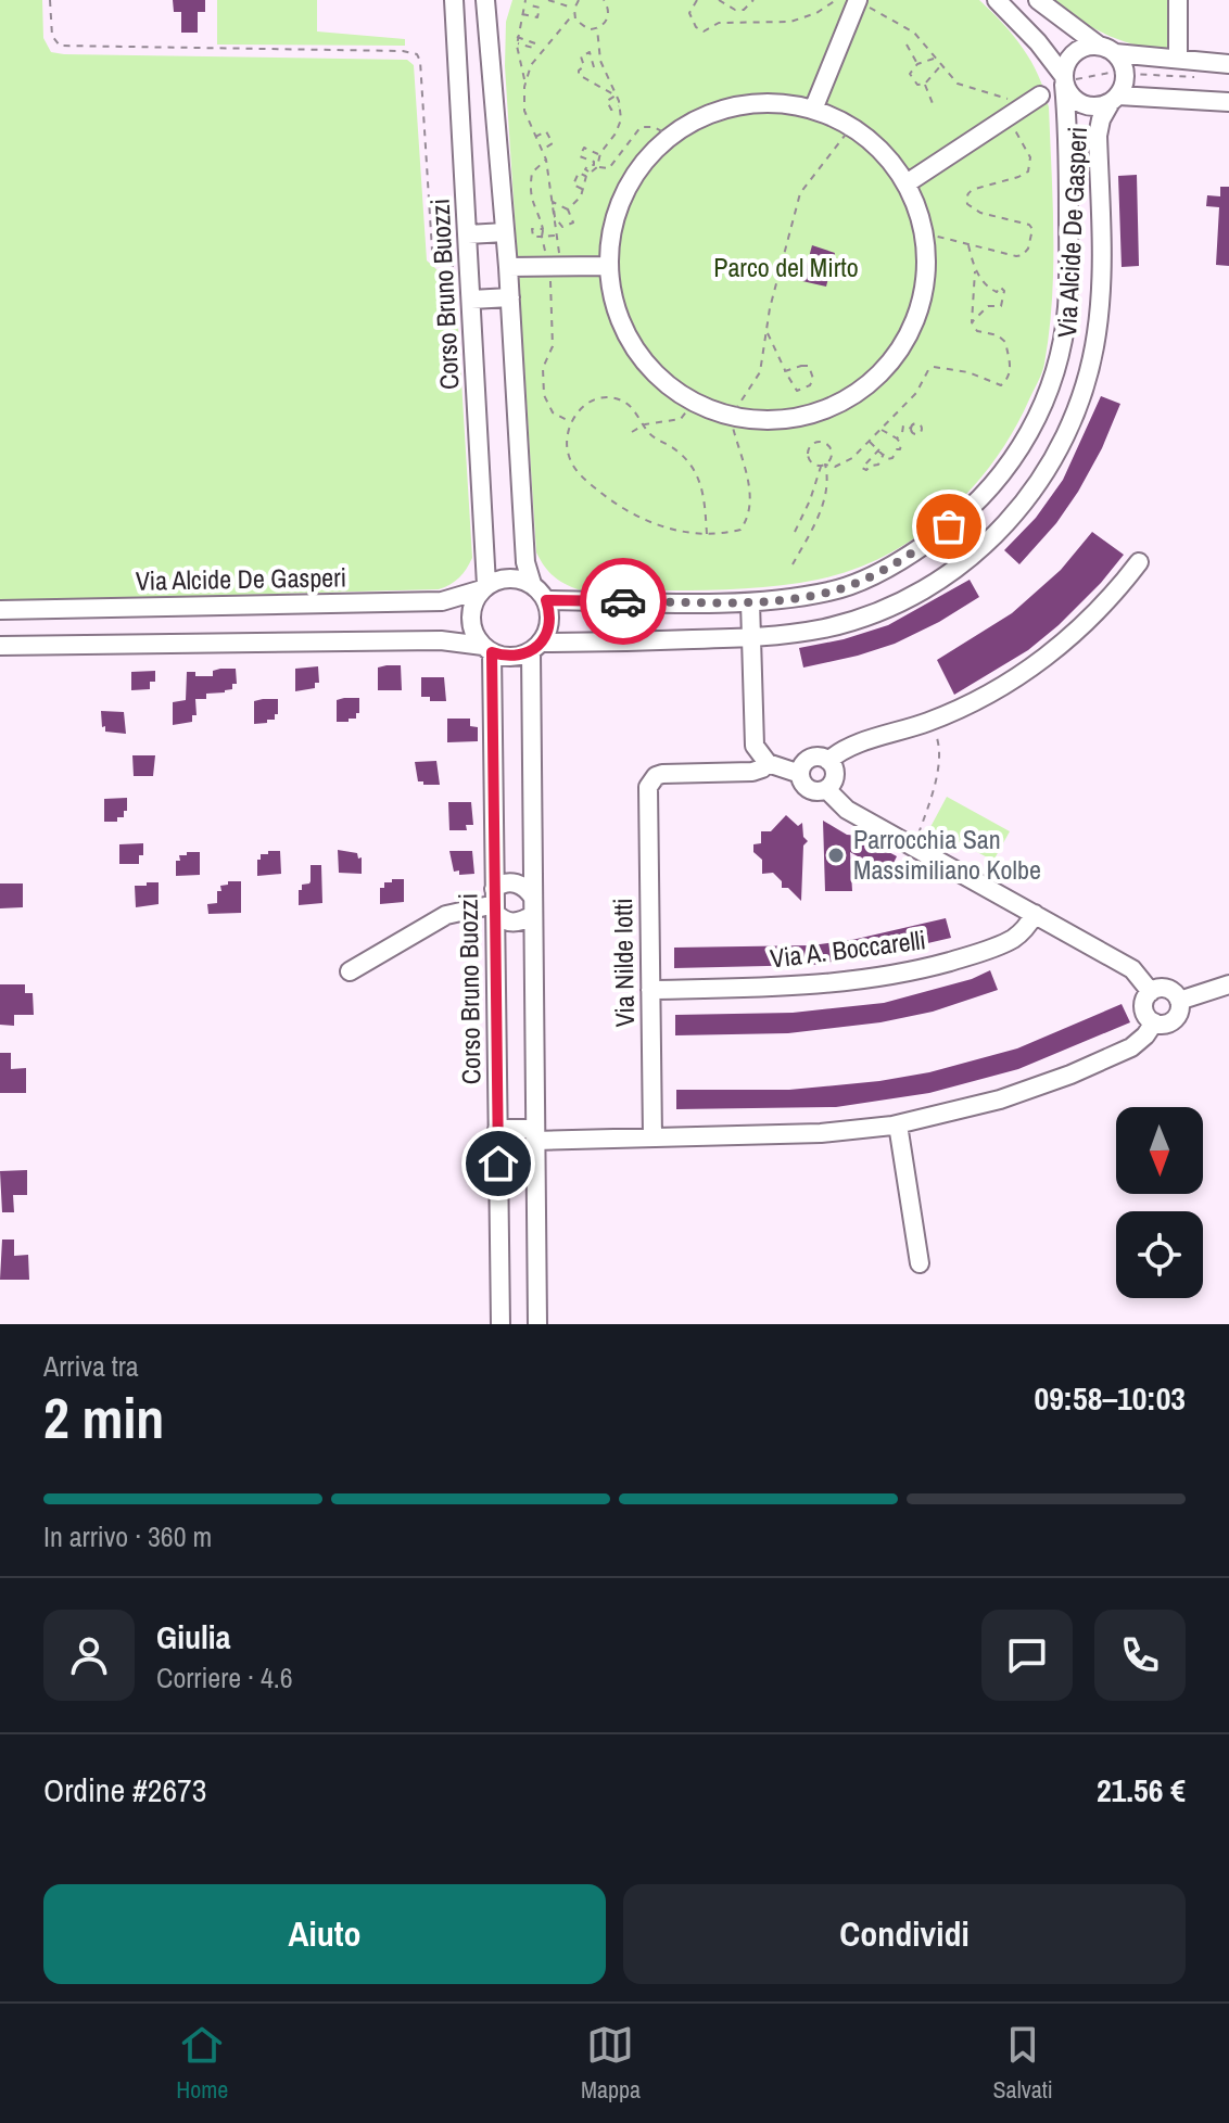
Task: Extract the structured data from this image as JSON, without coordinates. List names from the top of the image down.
{
  "streets": {
    "street": [
      "Via Alcide De Gasperi",
      "Corso Bruno Buozzi",
      "Via A. Boccarelli",
      "Via Nilde Iotti"
    ]
  },
  "crossings": [
    ["Via Alcide De Gasperi", "Corso Bruno Buozzi"],
    ["Via A. Boccarelli", "Via Nilde Iotti"]
  ],
  "parks": ["Parco del Mirto"],
  "places": ["Parrocchia San Massimiliano Kolbe"],
  "north": "bottom",
  "page": {
    "heading": ["2 min", "Arriva tra", "09:58–10:03"],
    "panel": [
      "Giulia",
      "Corriere · 4.6",
      "Ordine #2673",
      "21.56 €"
    ],
    "bar": "In arrivo · 360 m",
    "buttons": ["Aiuto", "Condividi"],
    "tabs": ["Home", "Mappa", "Salvati"]
  }
}
